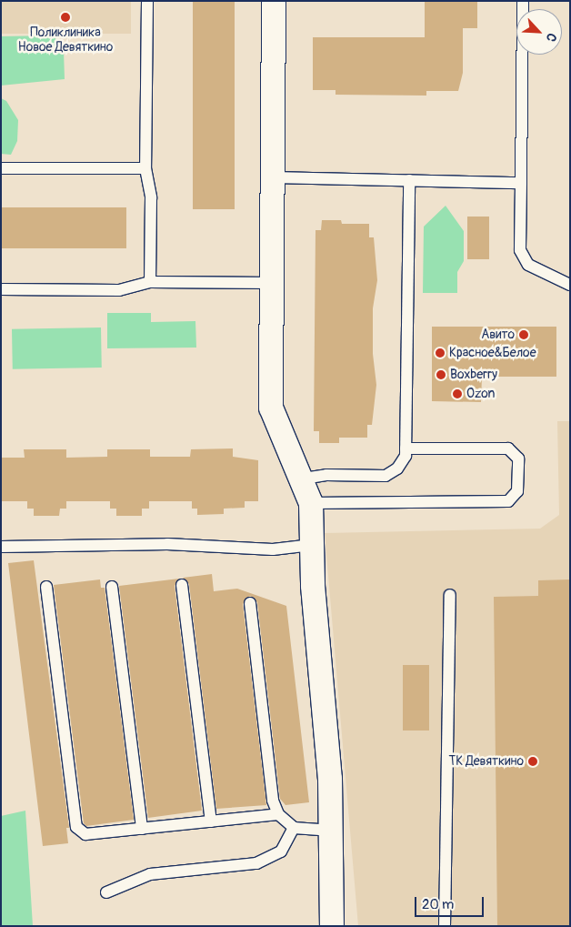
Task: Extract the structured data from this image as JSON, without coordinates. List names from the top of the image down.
{
  "places": [
    "Поликлиника Новое Девяткино",
    "Авито",
    "Красное&Белое",
    "Boxberry",
    "Ozon",
    "ТК Девяткино"
  ],
  "scale_bar": "20 m",
  "north": "bottom right"
}
